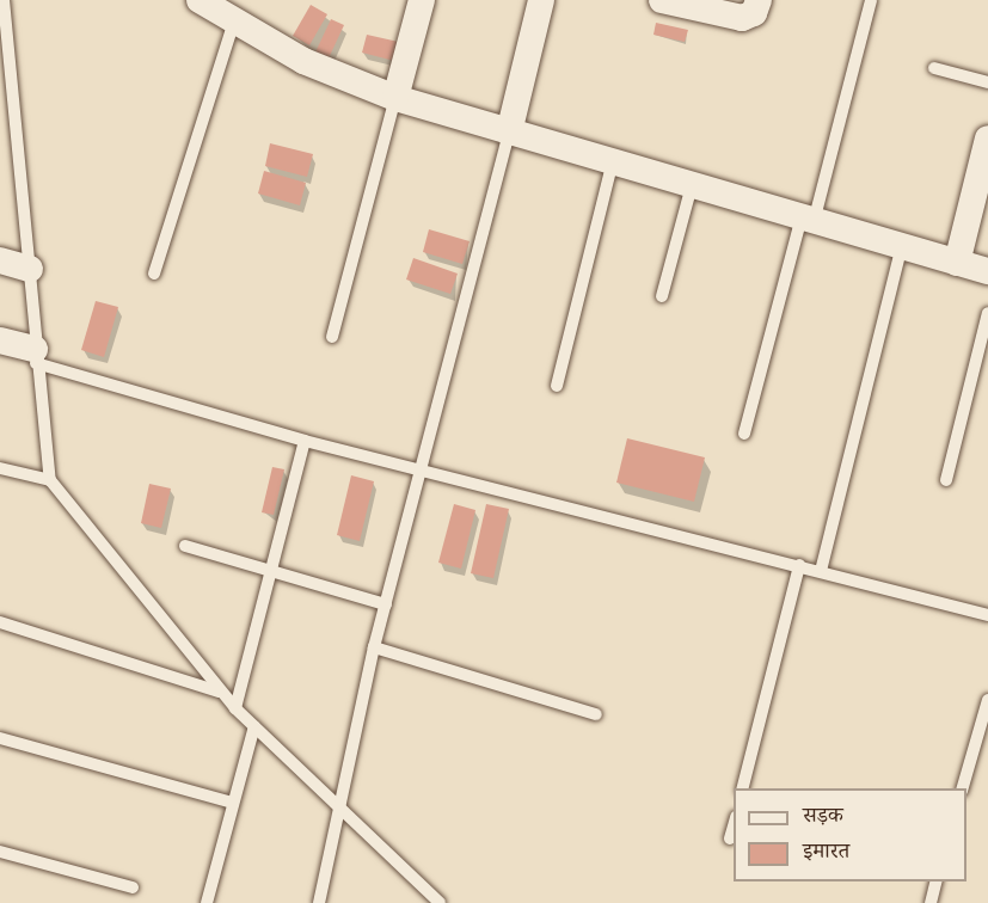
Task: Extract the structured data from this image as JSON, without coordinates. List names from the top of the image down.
{
  "legend": ["सड़क", "इमारत"]
}
